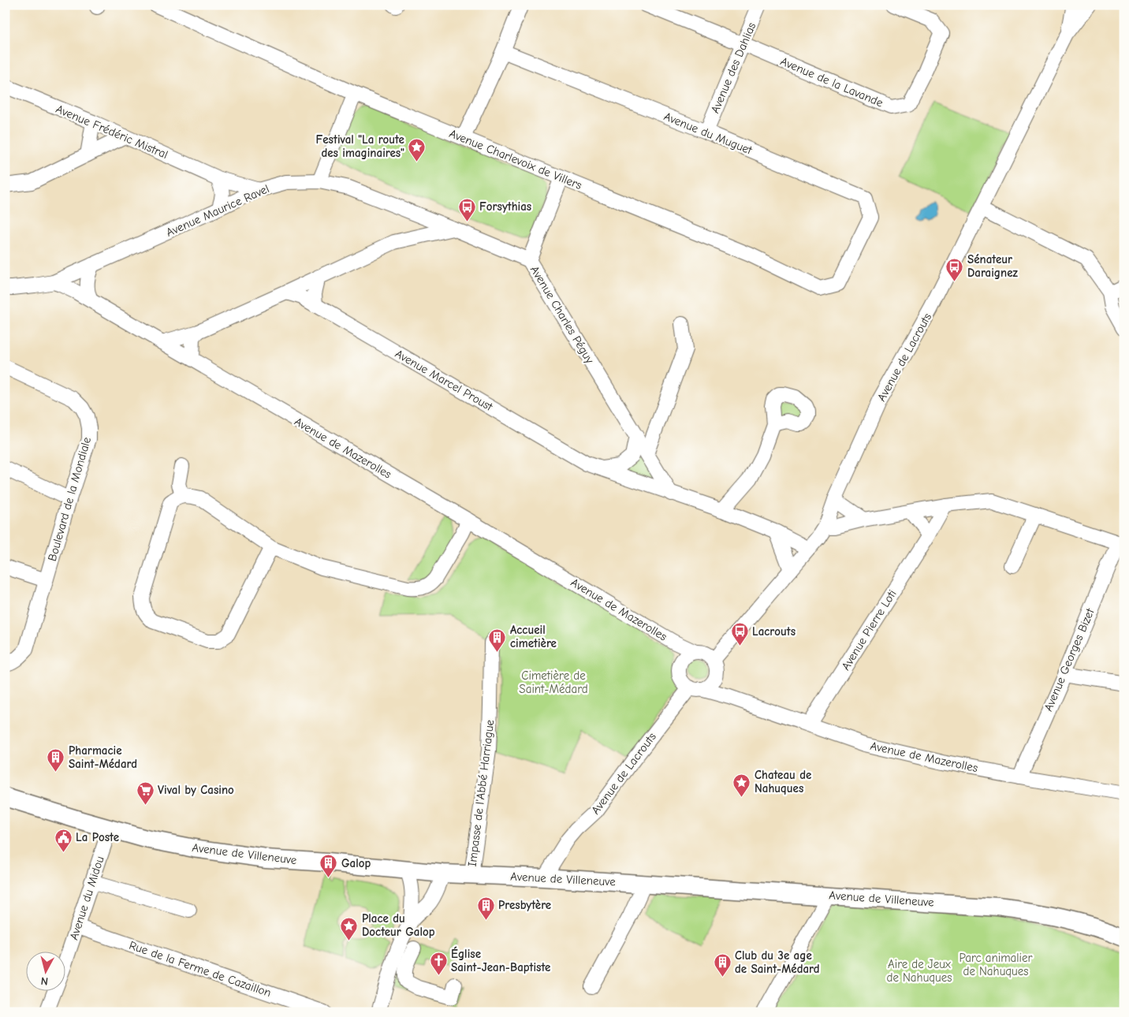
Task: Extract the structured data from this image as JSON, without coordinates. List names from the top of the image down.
{
  "streets": {
    "main road": ["Avenue de Villeneuve"],
    "street": [
      "Avenue des Dahlias",
      "Avenue de la Lavande",
      "Avenue Frédéric Mistral",
      "Avenue du Muguet",
      "Avenue Charlevoix de Villers",
      "Avenue Maurice Ravel",
      "Avenue Charles Péguy",
      "Avenue de Lacrouts",
      "Avenue Marcel Proust",
      "Avenue de Mazerolles",
      "Boulevard de la Mondiale",
      "Avenue Pierre Loti",
      "Avenue Georges Bizet",
      "Impasse de l'Abbé Harriague",
      "Avenue du Midou",
      "Rue de la Ferme de Cazaillon"
    ]
  },
  "crossings": [
    ["Avenue des Dahlias", "Avenue de la Lavande"],
    ["Avenue des Dahlias", "Avenue du Muguet"],
    ["Avenue Frédéric Mistral", "Avenue Maurice Ravel"],
    ["Avenue du Muguet", "Avenue Charlevoix de Villers"],
    ["Avenue Maurice Ravel", "Avenue Charles Péguy"],
    ["Avenue Maurice Ravel", "Avenue de Mazerolles"],
    ["Avenue Charles Péguy", "Avenue Marcel Proust"],
    ["Avenue de Lacrouts", "Avenue Marcel Proust"],
    ["Avenue de Lacrouts", "Avenue de Mazerolles"],
    ["Avenue de Lacrouts", "Avenue de Villeneuve"],
    ["Avenue de Mazerolles", "Avenue Pierre Loti"],
    ["Avenue de Mazerolles", "Avenue Georges Bizet"],
    ["Impasse de l'Abbé Harriague", "Avenue de Villeneuve"],
    ["Avenue de Villeneuve", "Avenue du Midou"],
    ["Avenue du Midou", "Rue de la Ferme de Cazaillon"]
  ],
  "parks": ["Cimetière de Saint-Médard", "Parc animalier de Nahuques", "Aire de Jeux de Nahuques"],
  "places": {
    "place": ["Festival \"La route des imaginaires\"", "Chateau de Nahuques", "Place du Docteur Galop"],
    "bus stop": ["Forsythias", "Sénateur Daraignez", "Lacrouts"],
    "building": [
      "Accueil cimetière",
      "Pharmacie Saint-Médard",
      "Galop",
      "Presbytère",
      "Club du 3e age de Saint-Médard"
    ],
    "supermarket": ["Vival by Casino"],
    "public building": ["La Poste"],
    "church": ["Église Saint-Jean-Baptiste"]
  },
  "north": "bottom"
}
